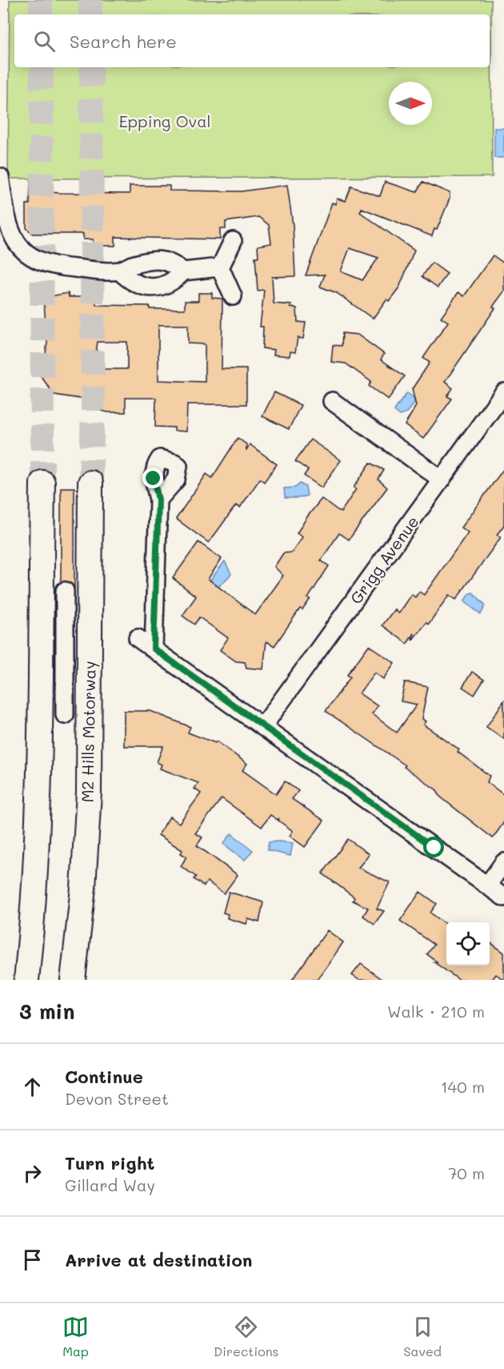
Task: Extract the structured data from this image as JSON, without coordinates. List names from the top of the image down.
{
  "streets": {
    "highway": ["M2 Hills Motorway"],
    "street": ["Grigg Avenue"]
  },
  "parks": ["Epping Oval"],
  "north": "right",
  "page": {
    "search": "Search here",
    "heading": ["3 min", "Walk · 210 m"],
    "list": [
      ["Continue", "Devon Street", "140 m"],
      ["Turn right", "Gillard Way", "70 m"],
      "Arrive at destination"
    ],
    "nav": ["Map", "Directions", "Saved"]
  }
}
